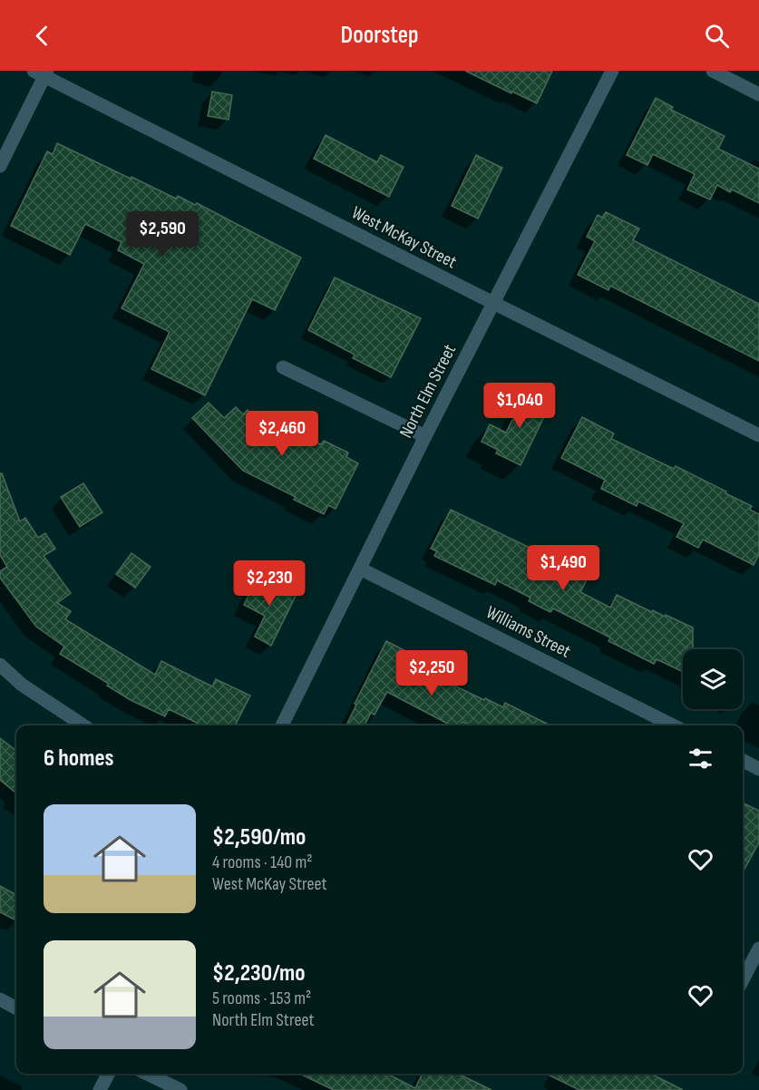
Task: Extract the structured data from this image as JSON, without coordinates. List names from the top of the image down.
{
  "streets": {
    "street": ["West McKay Street", "North Elm Street", "Williams Street"]
  },
  "crossings": [
    ["West McKay Street", "North Elm Street"],
    ["North Elm Street", "Williams Street"]
  ],
  "page": {
    "header": "Doorstep",
    "price": [
      "$2,590",
      "$1,040",
      "$2,460",
      "$1,490",
      "$2,230",
      "$2,250"
    ],
    "heading": "6 homes",
    "list": [
      {
        "name": "$2,590/mo",
        "note": "4 rooms · 140 m² · West McKay Street"
      },
      {
        "name": "$2,230/mo",
        "note": "5 rooms · 153 m² · North Elm Street"
      }
    ]
  }
}
